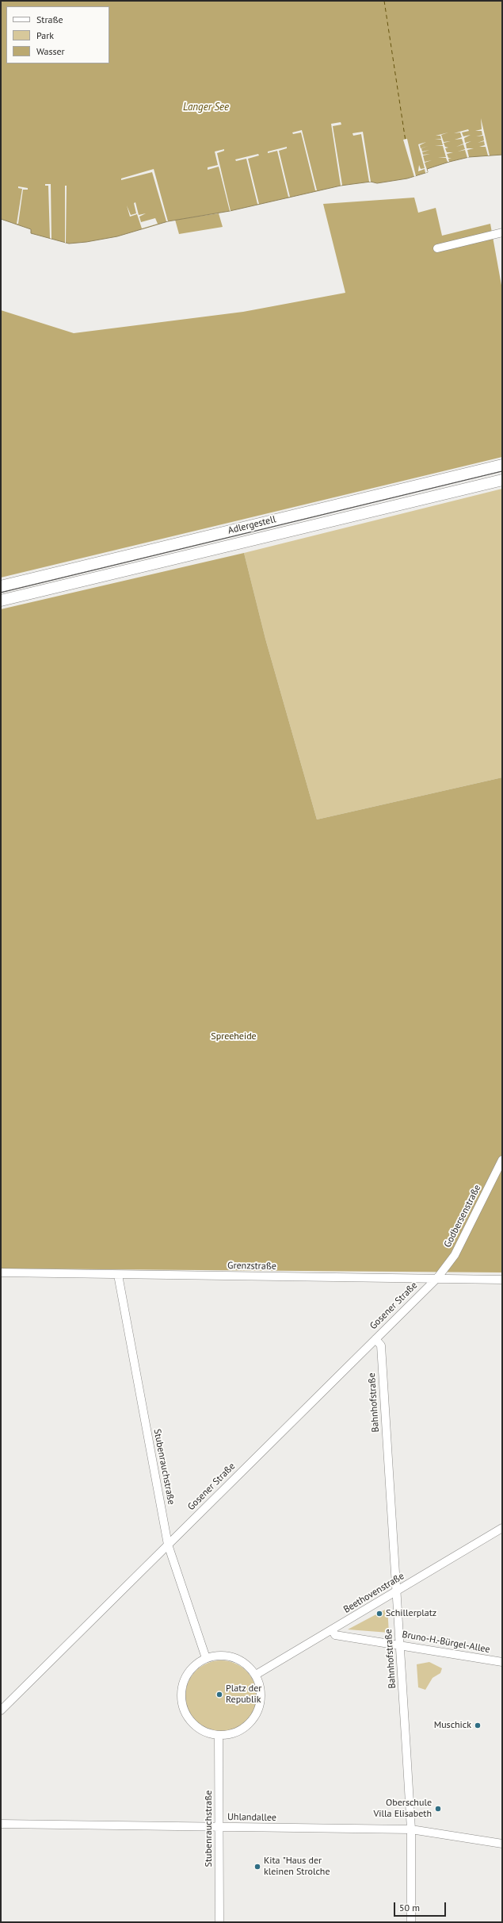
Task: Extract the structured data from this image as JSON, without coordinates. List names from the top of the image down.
{
  "streets": {
    "main road": ["Adlergestell"],
    "street": [
      "Godbersenstraße",
      "Grenzstraße",
      "Gosener Straße",
      "Bahnhofstraße",
      "Stubenrauchstraße",
      "Beethovenstraße",
      "Bruno-H.-Bürgel-Allee",
      "Uhlandallee"
    ]
  },
  "crossings": [
    ["Godbersenstraße", "Grenzstraße"],
    ["Godbersenstraße", "Gosener Straße"],
    ["Grenzstraße", "Gosener Straße"],
    ["Grenzstraße", "Stubenrauchstraße"],
    ["Gosener Straße", "Bahnhofstraße"],
    ["Gosener Straße", "Stubenrauchstraße"],
    ["Bahnhofstraße", "Beethovenstraße"],
    ["Bahnhofstraße", "Bruno-H.-Bürgel-Allee"],
    ["Bahnhofstraße", "Uhlandallee"],
    ["Stubenrauchstraße", "Beethovenstraße"],
    ["Stubenrauchstraße", "Uhlandallee"],
    ["Beethovenstraße", "Bruno-H.-Bürgel-Allee"]
  ],
  "water": ["Langer See"],
  "parks": ["Spreeheide"],
  "places": [
    "Schillerplatz",
    "Platz der Republik",
    "Muschick",
    "Oberschule Villa Elisabeth",
    "Kita \"Haus der kleinen Strolche"
  ],
  "legend": ["Straße", "Park", "Wasser"],
  "scale_bar": "50 m"
}
